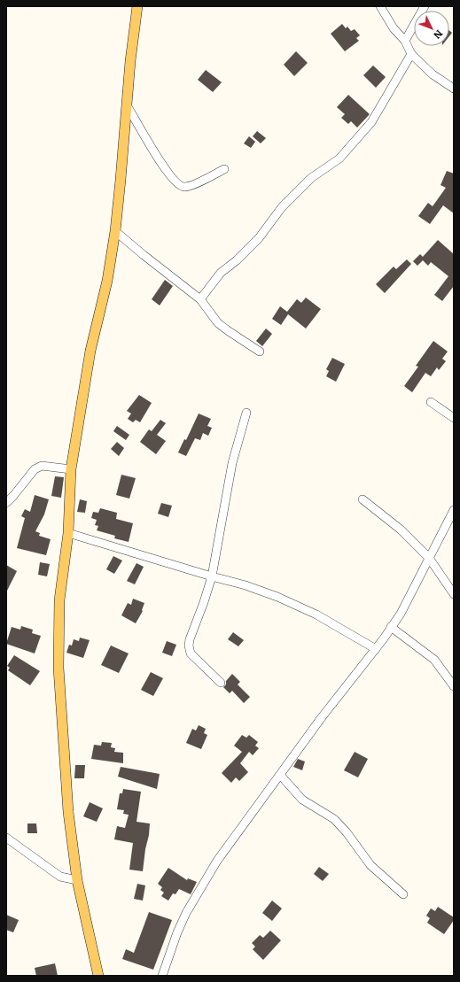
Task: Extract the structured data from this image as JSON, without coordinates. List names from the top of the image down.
{
  "north": "bottom right"
}
